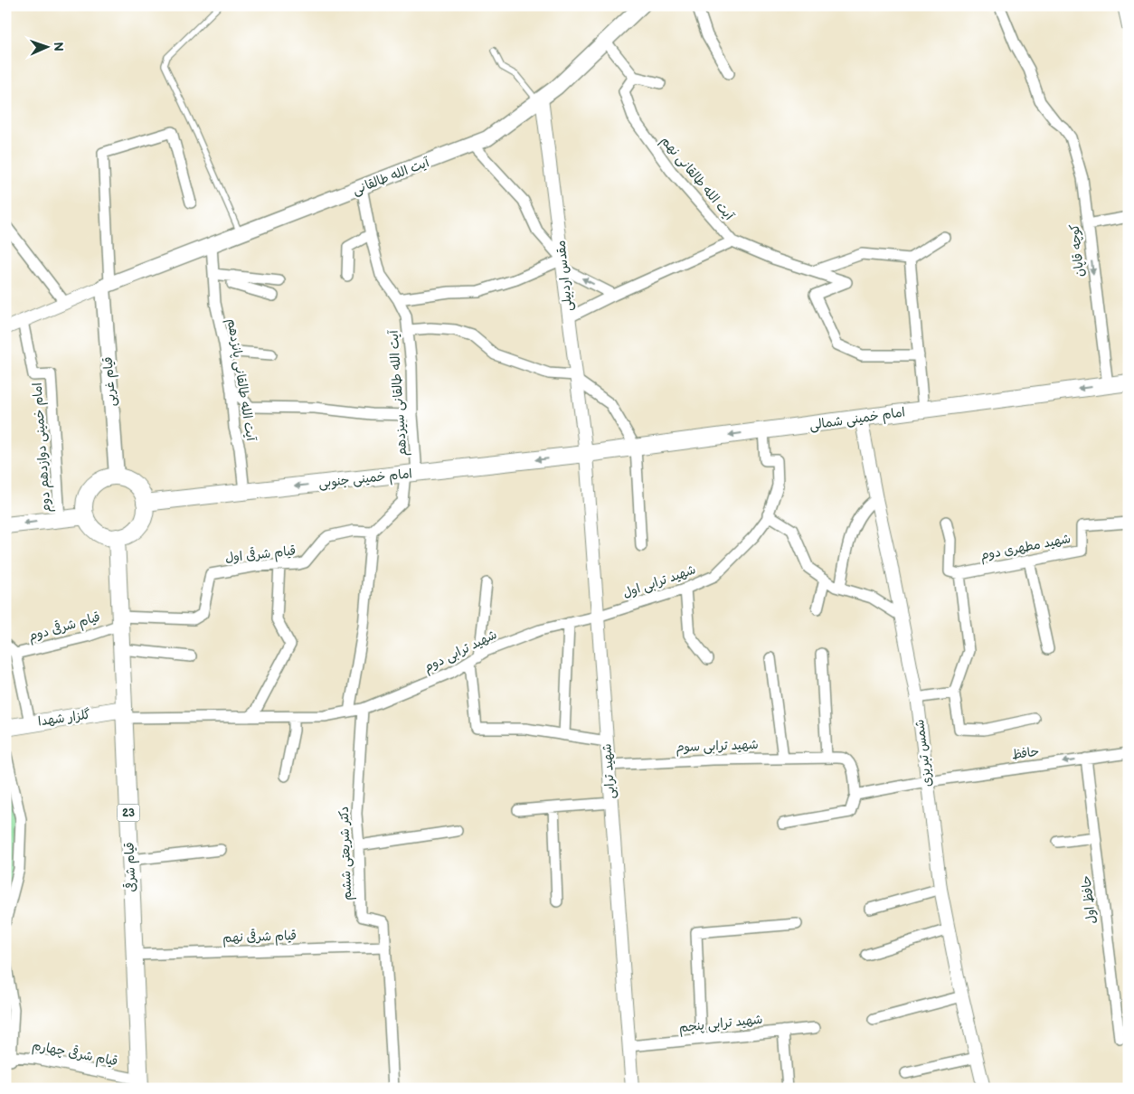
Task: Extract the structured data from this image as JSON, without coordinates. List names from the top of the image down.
{
  "streets": {
    "main road": [
      "آیت الله طالقانی",
      "قیام غربی",
      "امام خمینی شمالی",
      "امام خمینی جنوبی",
      "گلزار شهدا",
      "23",
      "قیام شرقی"
    ],
    "street": [
      "آیت الله طالقانی نهم",
      "کوچه قاپان",
      "مقدس اردبیلی",
      "آیت الله طالقانی پانزدهم",
      "آیت الله طالقانی سیزدهم",
      "امام خمینی دوازدهم دوم",
      "شهید مطهری دوم",
      "قیام شرقی اول",
      "شهید ترابی اول",
      "قیام شرقی دوم",
      "شهید ترابی دوم",
      "شهید ترابی سوم",
      "شمس تبریزی",
      "حافظ",
      "شهید ترابی",
      "دکتر شریعتی ششم",
      "حافظ اول",
      "قیام شرقی نهم",
      "شهید ترابی پنجم",
      "قیام شرقی چهارم"
    ]
  },
  "crossings": [
    ["آیت الله طالقانی", "مقدس اردبیلی"],
    ["آیت الله طالقانی", "آیت الله طالقانی پانزدهم"],
    ["آیت الله طالقانی", "قیام غربی"],
    ["آیت الله طالقانی", "آیت الله طالقانی سیزدهم"],
    ["کوچه قاپان", "امام خمینی شمالی"],
    ["مقدس اردبیلی", "امام خمینی شمالی"],
    ["مقدس اردبیلی", "امام خمینی جنوبی"],
    ["مقدس اردبیلی", "شهید ترابی"],
    ["آیت الله طالقانی پانزدهم", "امام خمینی جنوبی"],
    ["قیام غربی", "امام خمینی جنوبی"],
    ["قیام غربی", "قیام شرقی"],
    ["آیت الله طالقانی سیزدهم", "امام خمینی جنوبی"],
    ["آیت الله طالقانی سیزدهم", "قیام شرقی اول"],
    ["امام خمینی شمالی", "امام خمینی جنوبی"],
    ["امام خمینی شمالی", "شهید ترابی اول"],
    ["امام خمینی شمالی", "شمس تبریزی"],
    ["امام خمینی شمالی", "شهید ترابی"],
    ["امام خمینی جنوبی", "شهید ترابی"],
    ["امام خمینی جنوبی", "قیام شرقی"],
    ["قیام شرقی اول", "قیام شرقی دوم"],
    ["قیام شرقی اول", "قیام شرقی"],
    ["شهید ترابی اول", "شهید ترابی دوم"],
    ["شهید ترابی اول", "شهید ترابی"],
    ["قیام شرقی دوم", "قیام شرقی"],
    ["شهید ترابی دوم", "گلزار شهدا"],
    ["شهید ترابی دوم", "شهید ترابی"],
    ["شهید ترابی دوم", "دکتر شریعتی ششم"],
    ["شهید ترابی دوم", "قیام شرقی"],
    ["گلزار شهدا", "قیام شرقی"],
    ["شهید ترابی سوم", "حافظ"],
    ["شهید ترابی سوم", "شهید ترابی"],
    ["شمس تبریزی", "حافظ"],
    ["حافظ", "حافظ اول"],
    ["شهید ترابی", "شهید ترابی پنجم"],
    ["دکتر شریعتی ششم", "قیام شرقی نهم"],
    ["قیام شرقی", "قیام شرقی نهم"],
    ["قیام شرقی", "قیام شرقی چهارم"]
  ],
  "one_way": ["کوچه قاپان", "امام خمینی شمالی", "امام خمینی جنوبی"],
  "north": "right"
}
